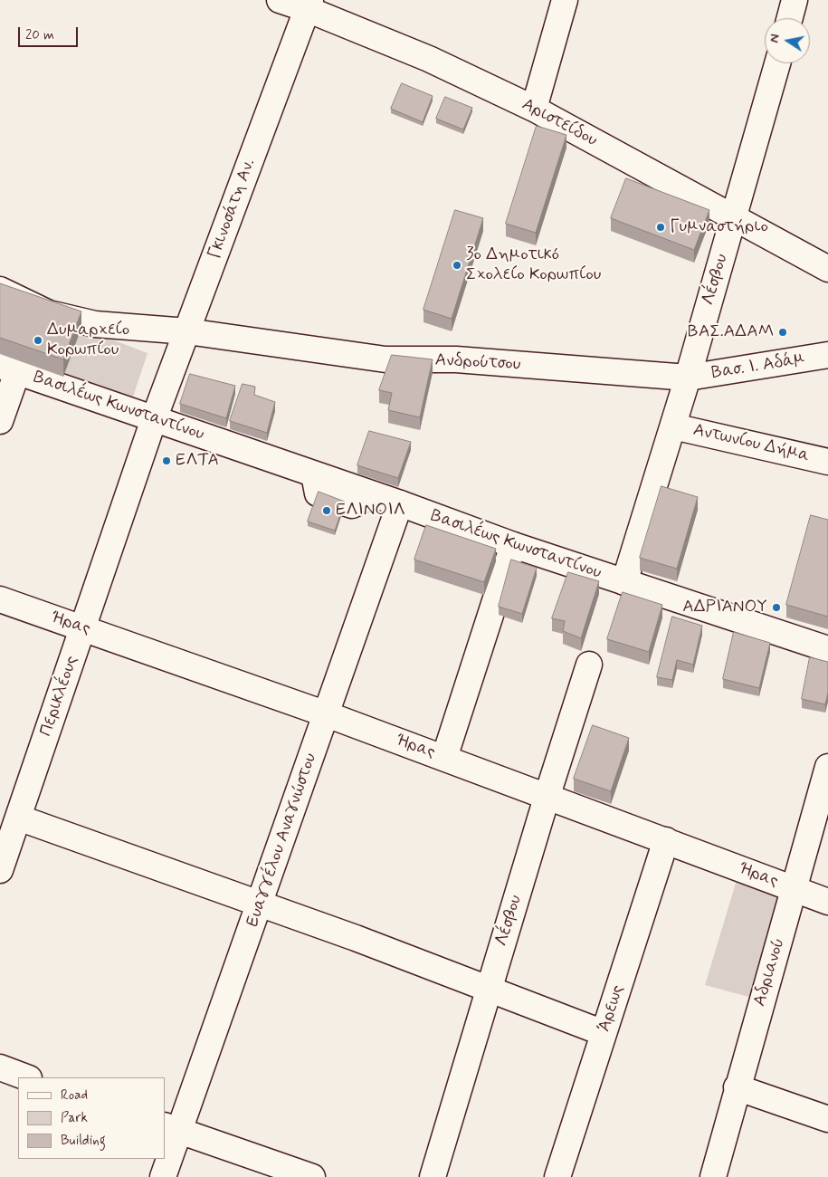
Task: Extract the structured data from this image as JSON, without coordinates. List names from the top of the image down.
{
  "streets": {
    "street": [
      "Αριστείδου",
      "Γκινοσάτη Αν.",
      "Λέσβου",
      "Ανδρούτσου",
      "Βασ. Ι. Αδάμ",
      "Βασιλέως Κωνσταντίνου",
      "Αντωνίου Δήμα",
      "Ήρας",
      "Περικλέους",
      "Ευαγγέλου Αναγνώστου",
      "Αδριανού",
      "Άρεως"
    ]
  },
  "crossings": [
    ["Αριστείδου", "Γκινοσάτη Αν."],
    ["Αριστείδου", "Λέσβου"],
    ["Γκινοσάτη Αν.", "Ανδρούτσου"],
    ["Γκινοσάτη Αν.", "Βασιλέως Κωνσταντίνου"],
    ["Γκινοσάτη Αν.", "Περικλέους"],
    ["Λέσβου", "Ανδρούτσου"],
    ["Λέσβου", "Βασ. Ι. Αδάμ"],
    ["Λέσβου", "Βασιλέως Κωνσταντίνου"],
    ["Λέσβου", "Αντωνίου Δήμα"],
    ["Λέσβου", "Ήρας"],
    ["Ανδρούτσου", "Βασ. Ι. Αδάμ"],
    ["Βασιλέως Κωνσταντίνου", "Περικλέους"],
    ["Βασιλέως Κωνσταντίνου", "Ευαγγέλου Αναγνώστου"],
    ["Ήρας", "Περικλέους"],
    ["Ήρας", "Ευαγγέλου Αναγνώστου"],
    ["Ήρας", "Αδριανού"],
    ["Ήρας", "Άρεως"]
  ],
  "places": [
    "Γυμναστήριο",
    "3ο Δημοτικό Σχολείο Κορωπίου",
    "ΒΑΣ.ΑΔΑΜ",
    "Δυμαρχείο Κορωπίου",
    "ΕΛΤΑ",
    "ΕΛΙΝΟΙΛ",
    "ΑΔΡΙΑΝΟΥ"
  ],
  "legend": ["Road", "Park", "Building"],
  "scale_bar": "20 m",
  "north": "left"
}
